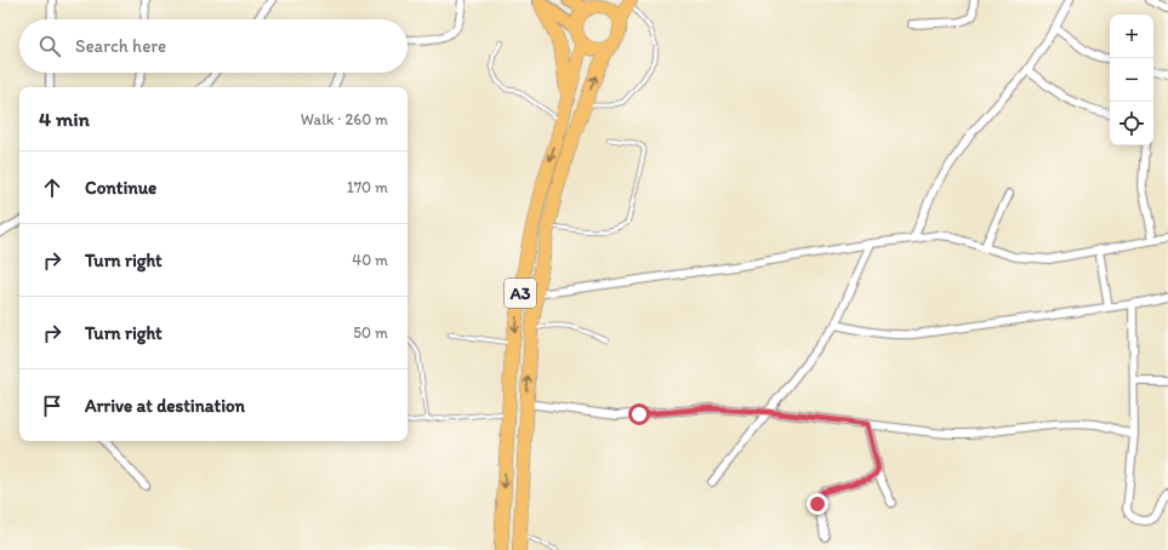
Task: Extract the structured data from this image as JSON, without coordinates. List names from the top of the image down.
{
  "streets": {
    "highway": ["A3"]
  },
  "page": {
    "map_buttons": ["+", "−"],
    "search": "Search here",
    "heading": ["4 min", "Walk · 260 m"],
    "list": [
      ["Continue", "170 m"],
      ["Turn right", "40 m"],
      ["Turn right", "50 m"],
      "Arrive at destination"
    ]
  }
}
